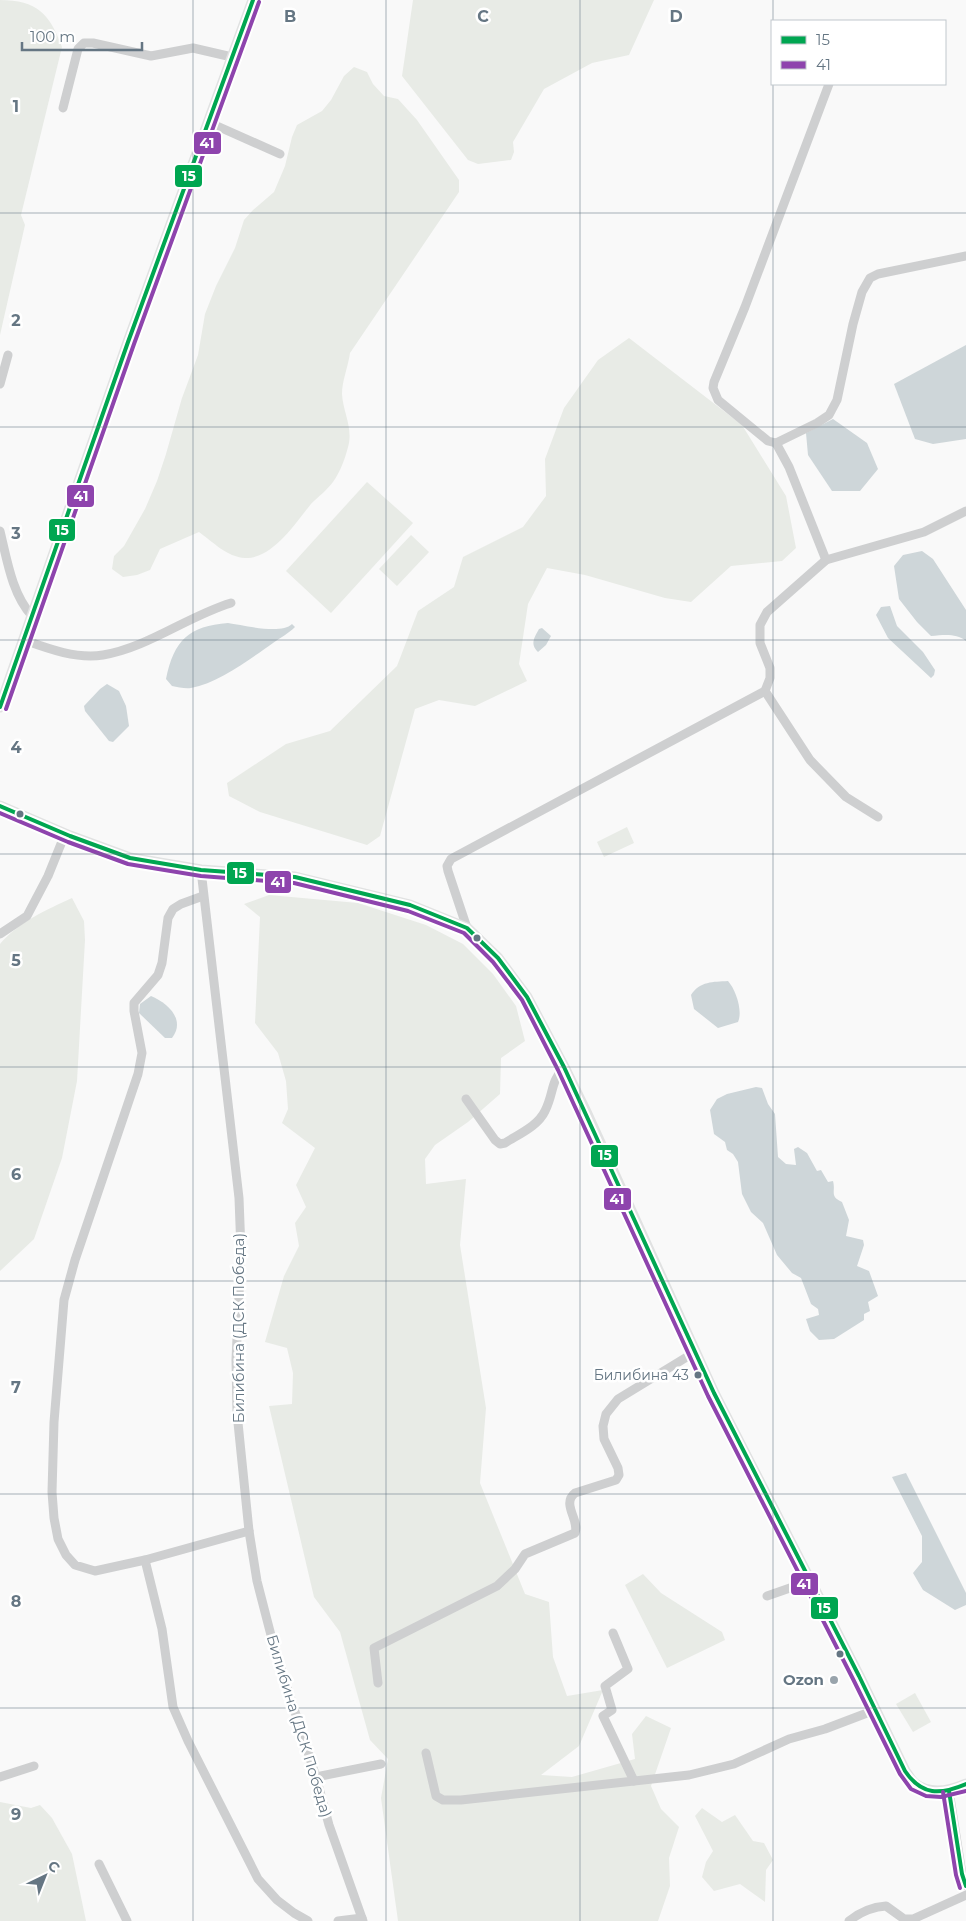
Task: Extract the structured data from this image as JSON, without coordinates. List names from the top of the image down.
{
  "streets": {
    "street": ["Билибина (ДСК Победа)"]
  },
  "places": ["Билибина 43", "Ozon"],
  "lines": ["transit line 15", "transit line 41"],
  "legend": ["15", "41"],
  "scale_bar": "100 m",
  "north": "top right",
  "grid": {
    "columns": ["B", "C", "D"],
    "rows": [
      "1",
      "2",
      "3",
      "4",
      "5",
      "6",
      "7",
      "8",
      "9"
    ]
  }
}
